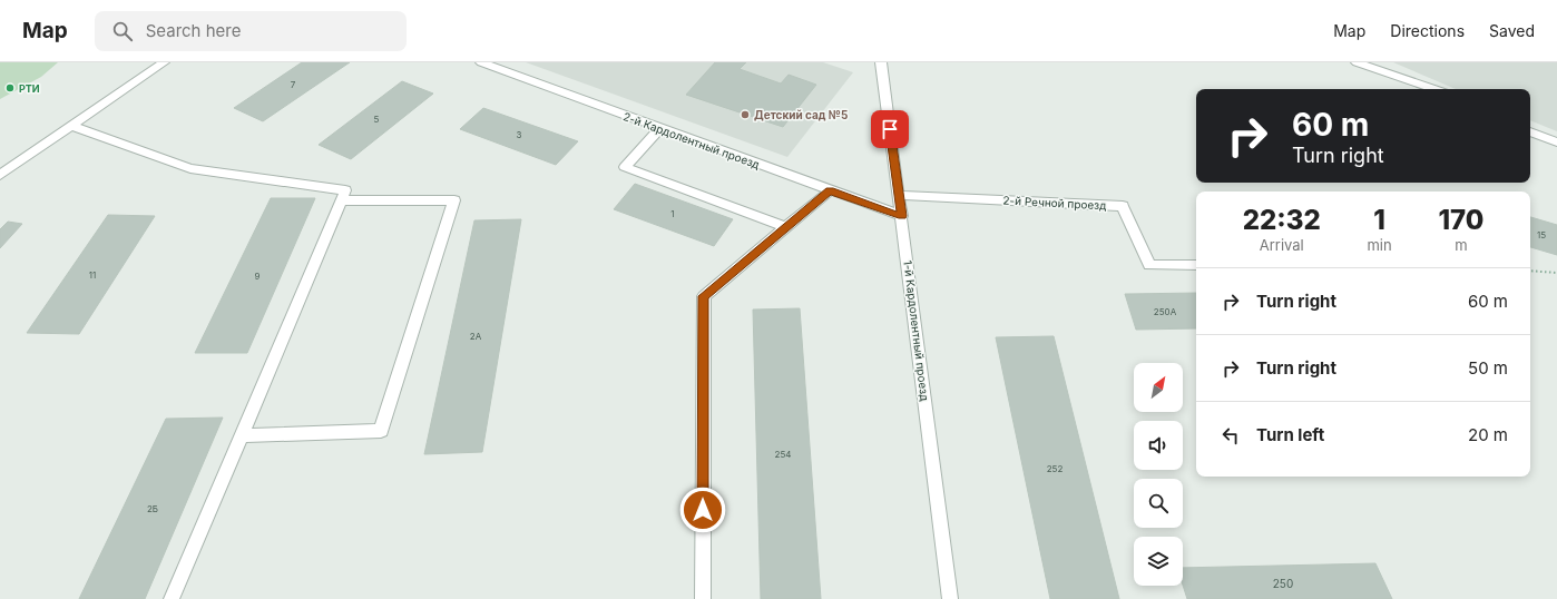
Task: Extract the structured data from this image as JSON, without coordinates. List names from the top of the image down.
{
  "streets": {
    "street": ["2-й Кардолентный проезд", "2-й Речной проезд", "1-й Кардолентный проезд"]
  },
  "crossings": [
    ["2-й Кардолентный проезд", "1-й Кардолентный проезд"],
    ["2-й Речной проезд", "1-й Кардолентный проезд"]
  ],
  "places": ["РТИ", "Детский сад №5"],
  "house_numbers": [
    "7",
    "5",
    "3",
    "1",
    "15",
    "11",
    "9",
    "250А",
    "2А",
    "254",
    "252",
    "2Б",
    "250"
  ],
  "north": "top right",
  "page": {
    "header": "Map",
    "search": "Search here",
    "nav": ["Map", "Directions", "Saved"],
    "turn": ["60 m", "Turn right"],
    "eta": [
      "22:32",
      "Arrival",
      "1",
      "min",
      "170",
      "m"
    ],
    "list": [
      {
        "name": "Turn right",
        "value": "60 m"
      },
      {
        "name": "Turn right",
        "value": "50 m"
      },
      {
        "name": "Turn left",
        "value": "20 m"
      }
    ]
  }
}
